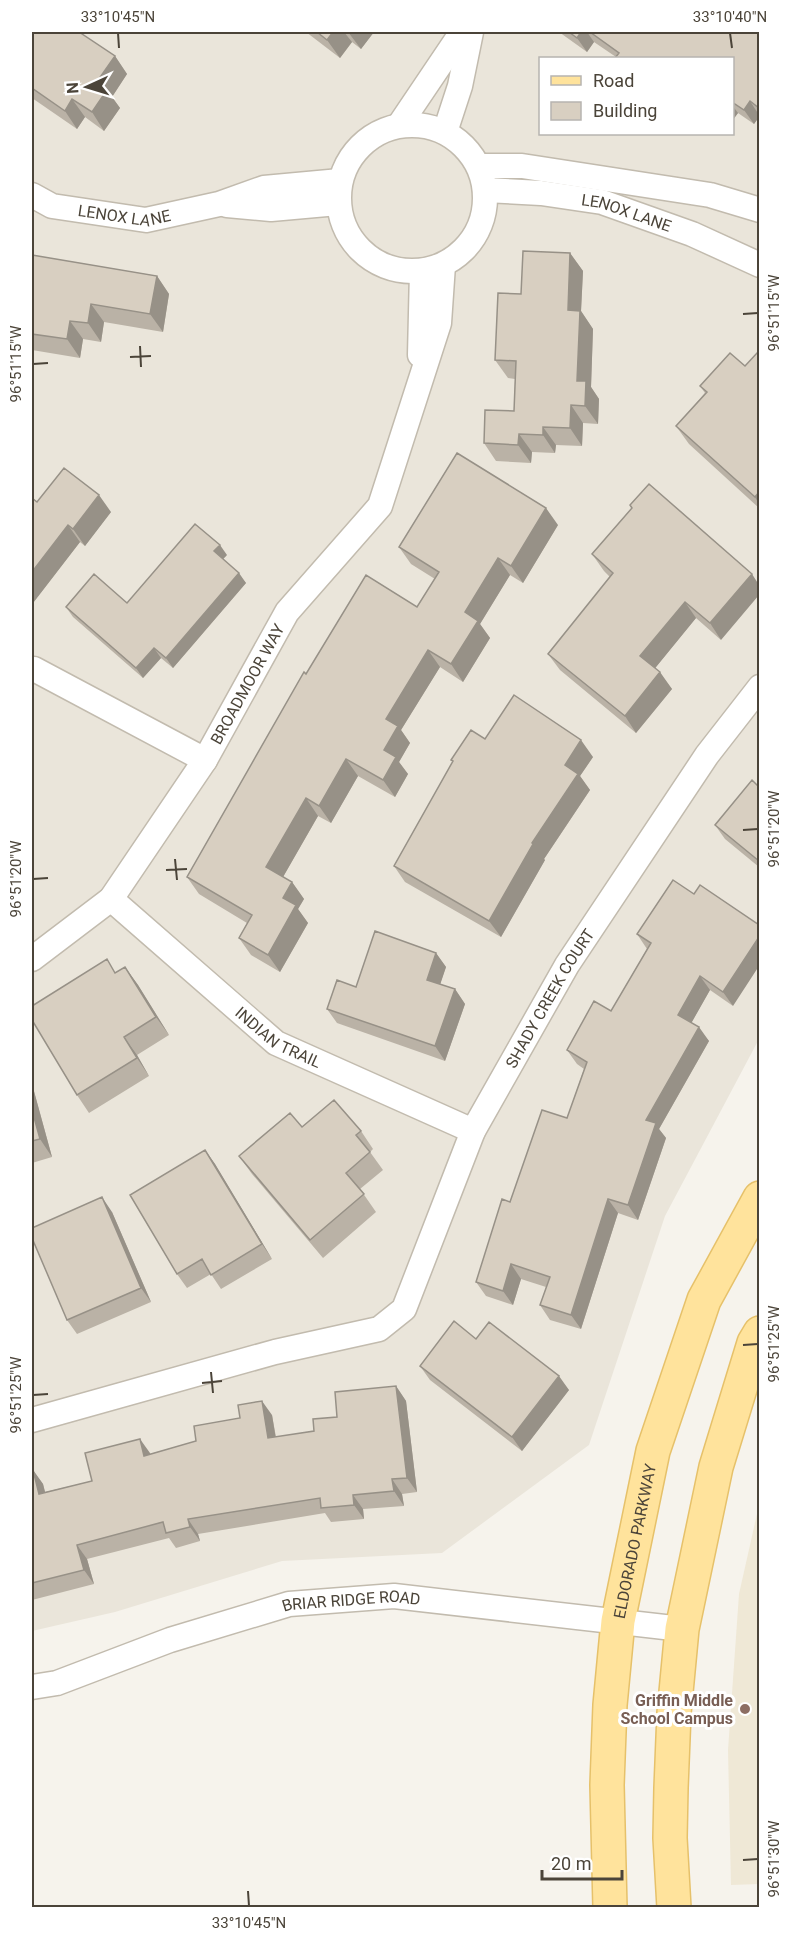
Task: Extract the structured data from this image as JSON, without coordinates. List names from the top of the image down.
{
  "streets": {
    "main road": ["ELDORADO PARKWAY"],
    "street": [
      "LENOX LANE",
      "BROADMOOR WAY",
      "SHADY CREEK COURT",
      "INDIAN TRAIL",
      "BRIAR RIDGE ROAD"
    ]
  },
  "crossings": [
    ["LENOX LANE", "BROADMOOR WAY"],
    ["BROADMOOR WAY", "INDIAN TRAIL"],
    ["SHADY CREEK COURT", "INDIAN TRAIL"],
    ["ELDORADO PARKWAY", "BRIAR RIDGE ROAD"]
  ],
  "places": ["Griffin Middle School Campus"],
  "legend": ["Road", "Building"],
  "scale_bar": "20 m",
  "north": "left",
  "coordinates": [
    "33°10'45\"N",
    "33°10'40\"N",
    "96°51'15\"W",
    "96°51'20\"W",
    "96°51'25\"W",
    "96°51'30\"W"
  ]
}
